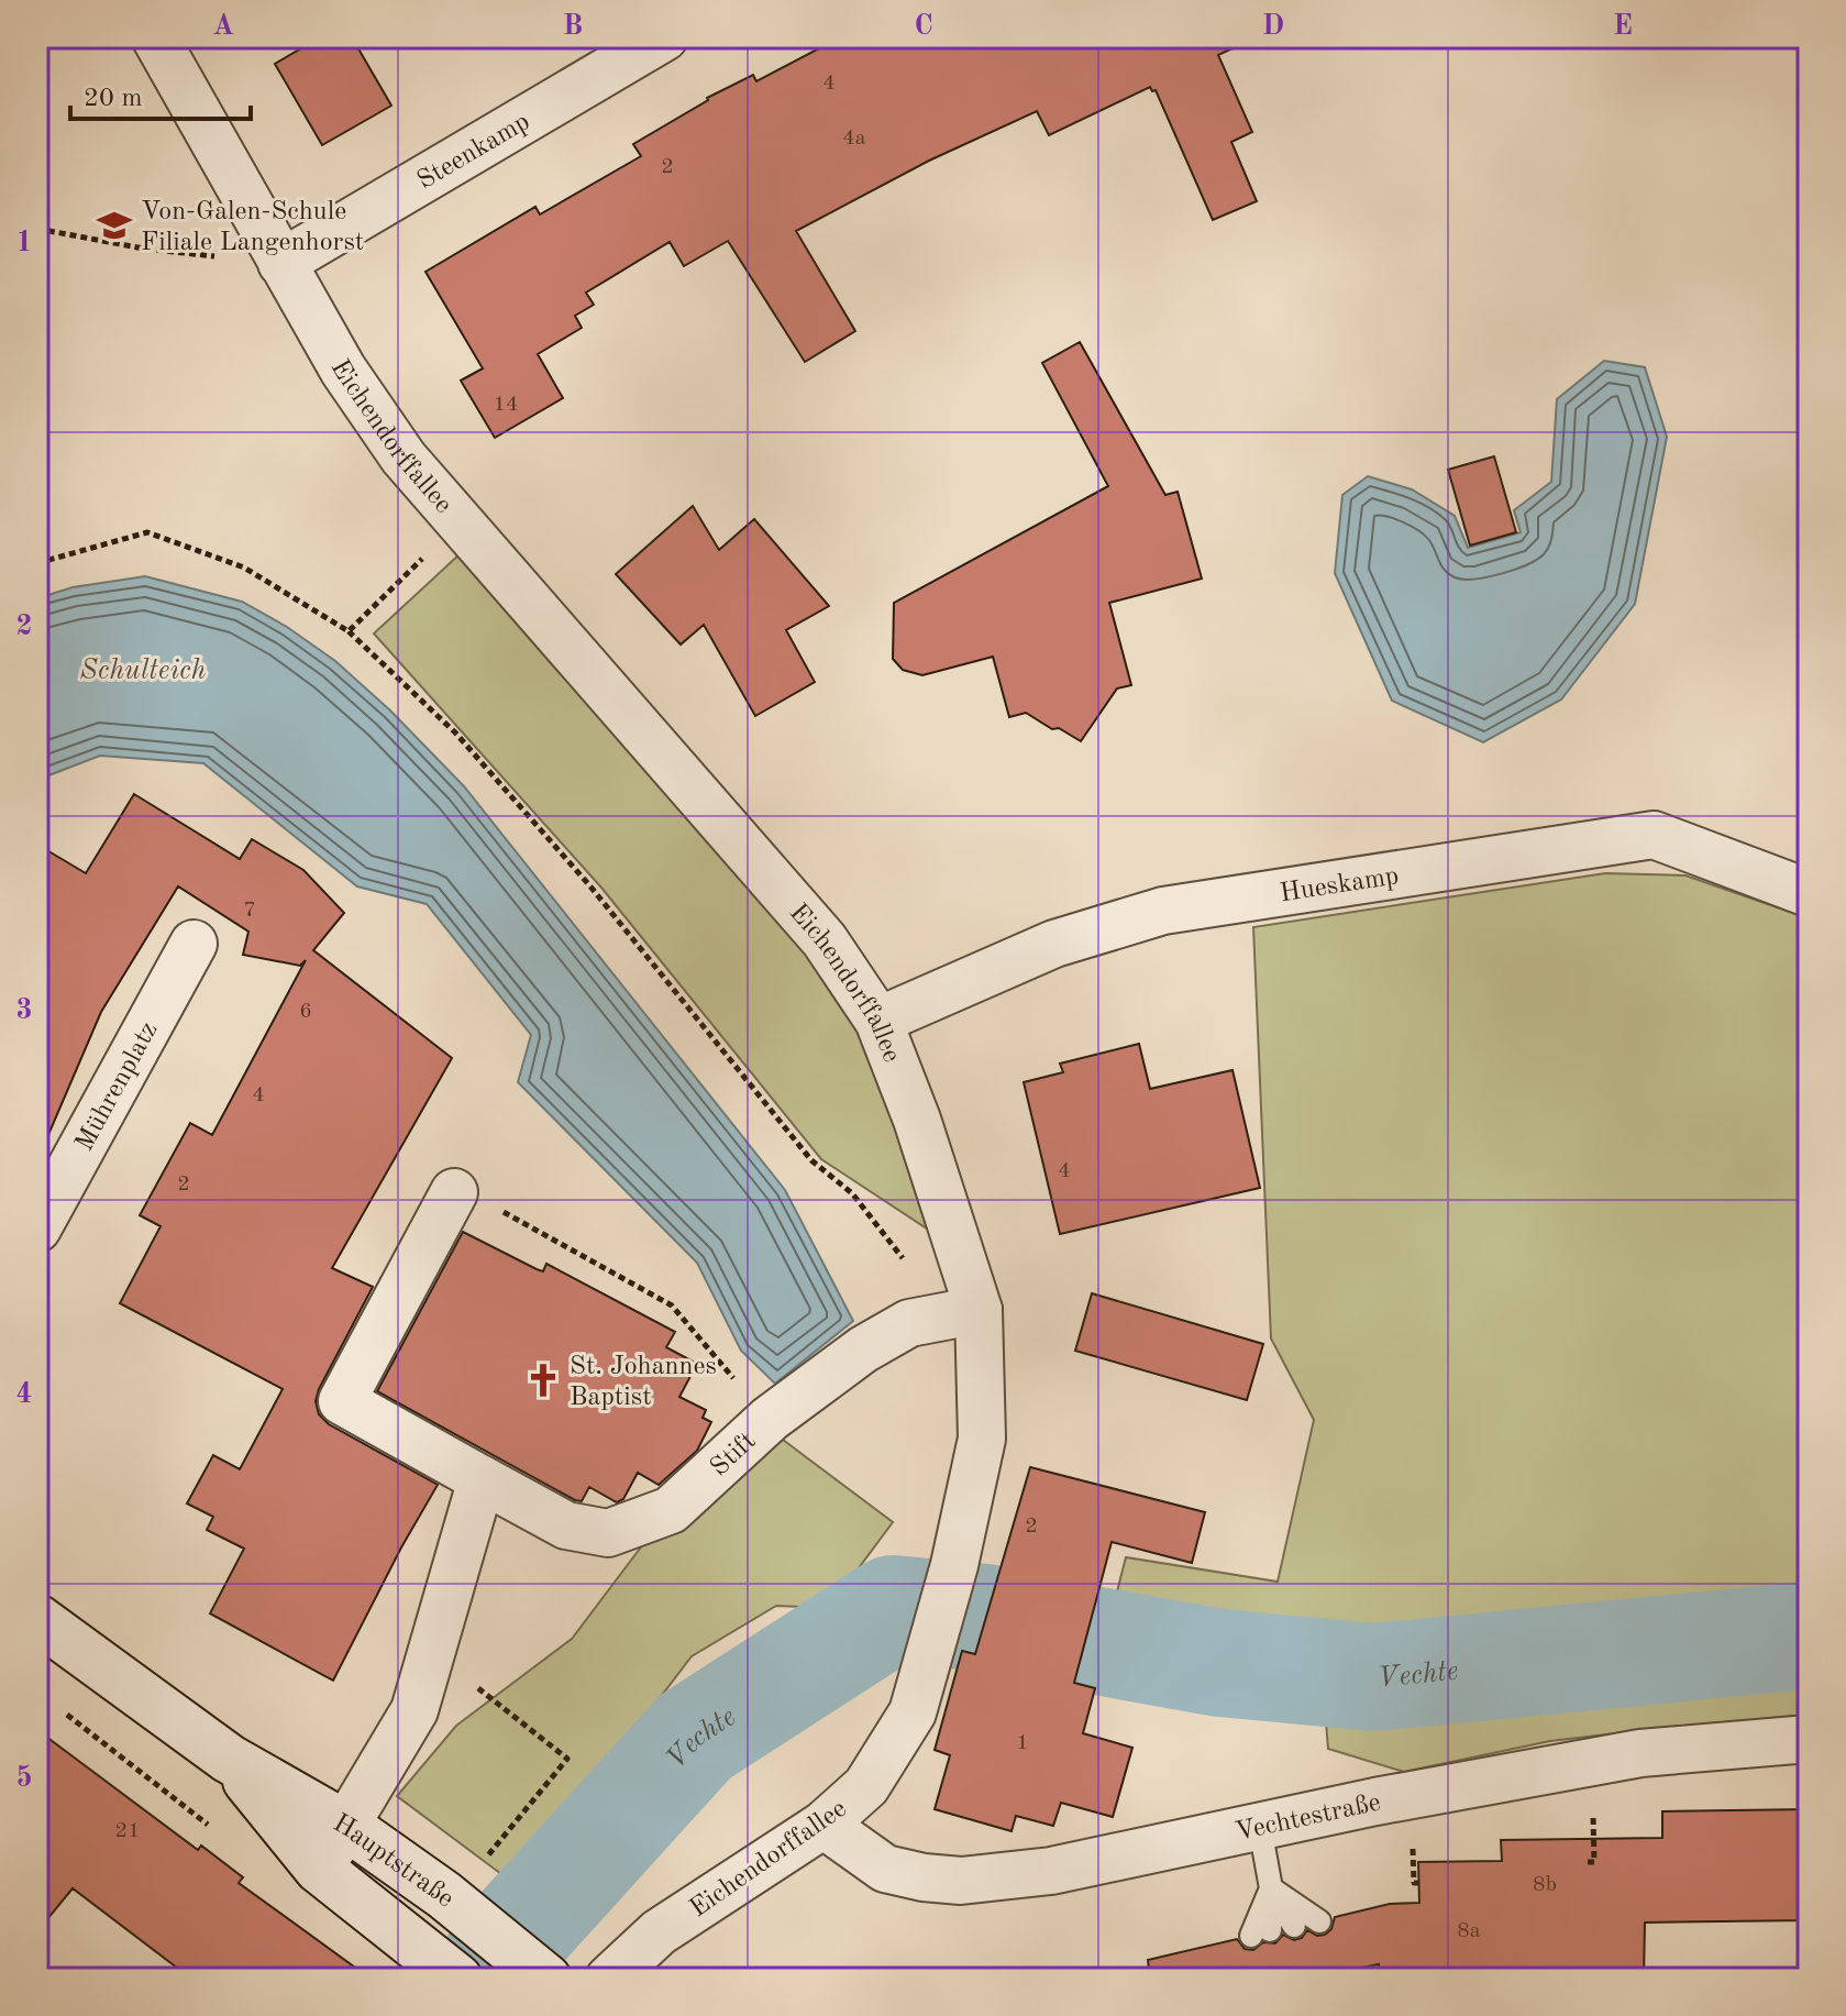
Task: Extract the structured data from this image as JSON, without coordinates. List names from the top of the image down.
{
  "streets": {
    "main road": ["Hauptstraße"],
    "street": [
      "Steenkamp",
      "Eichendorffallee",
      "Hueskamp",
      "Mührenplatz",
      "Stift",
      "Vechtestraße"
    ]
  },
  "crossings": [
    ["Steenkamp", "Eichendorffallee"],
    ["Eichendorffallee", "Hueskamp"],
    ["Eichendorffallee", "Stift"],
    ["Eichendorffallee", "Vechtestraße"]
  ],
  "water": ["Schulteich", "Vechte"],
  "places": {
    "school or university": ["Von-Galen-Schule Filiale Langenhorst"],
    "church": ["St. Johannes Baptist"]
  },
  "house_numbers": [
    "4",
    "4a",
    "2",
    "14",
    "7",
    "6",
    "4",
    "4",
    "2",
    "2",
    "1",
    "21",
    "8b",
    "8a"
  ],
  "scale_bar": "20 m",
  "grid": {
    "columns": [
      "A",
      "B",
      "C",
      "D",
      "E"
    ],
    "rows": [
      "1",
      "2",
      "3",
      "4",
      "5"
    ]
  }
}
